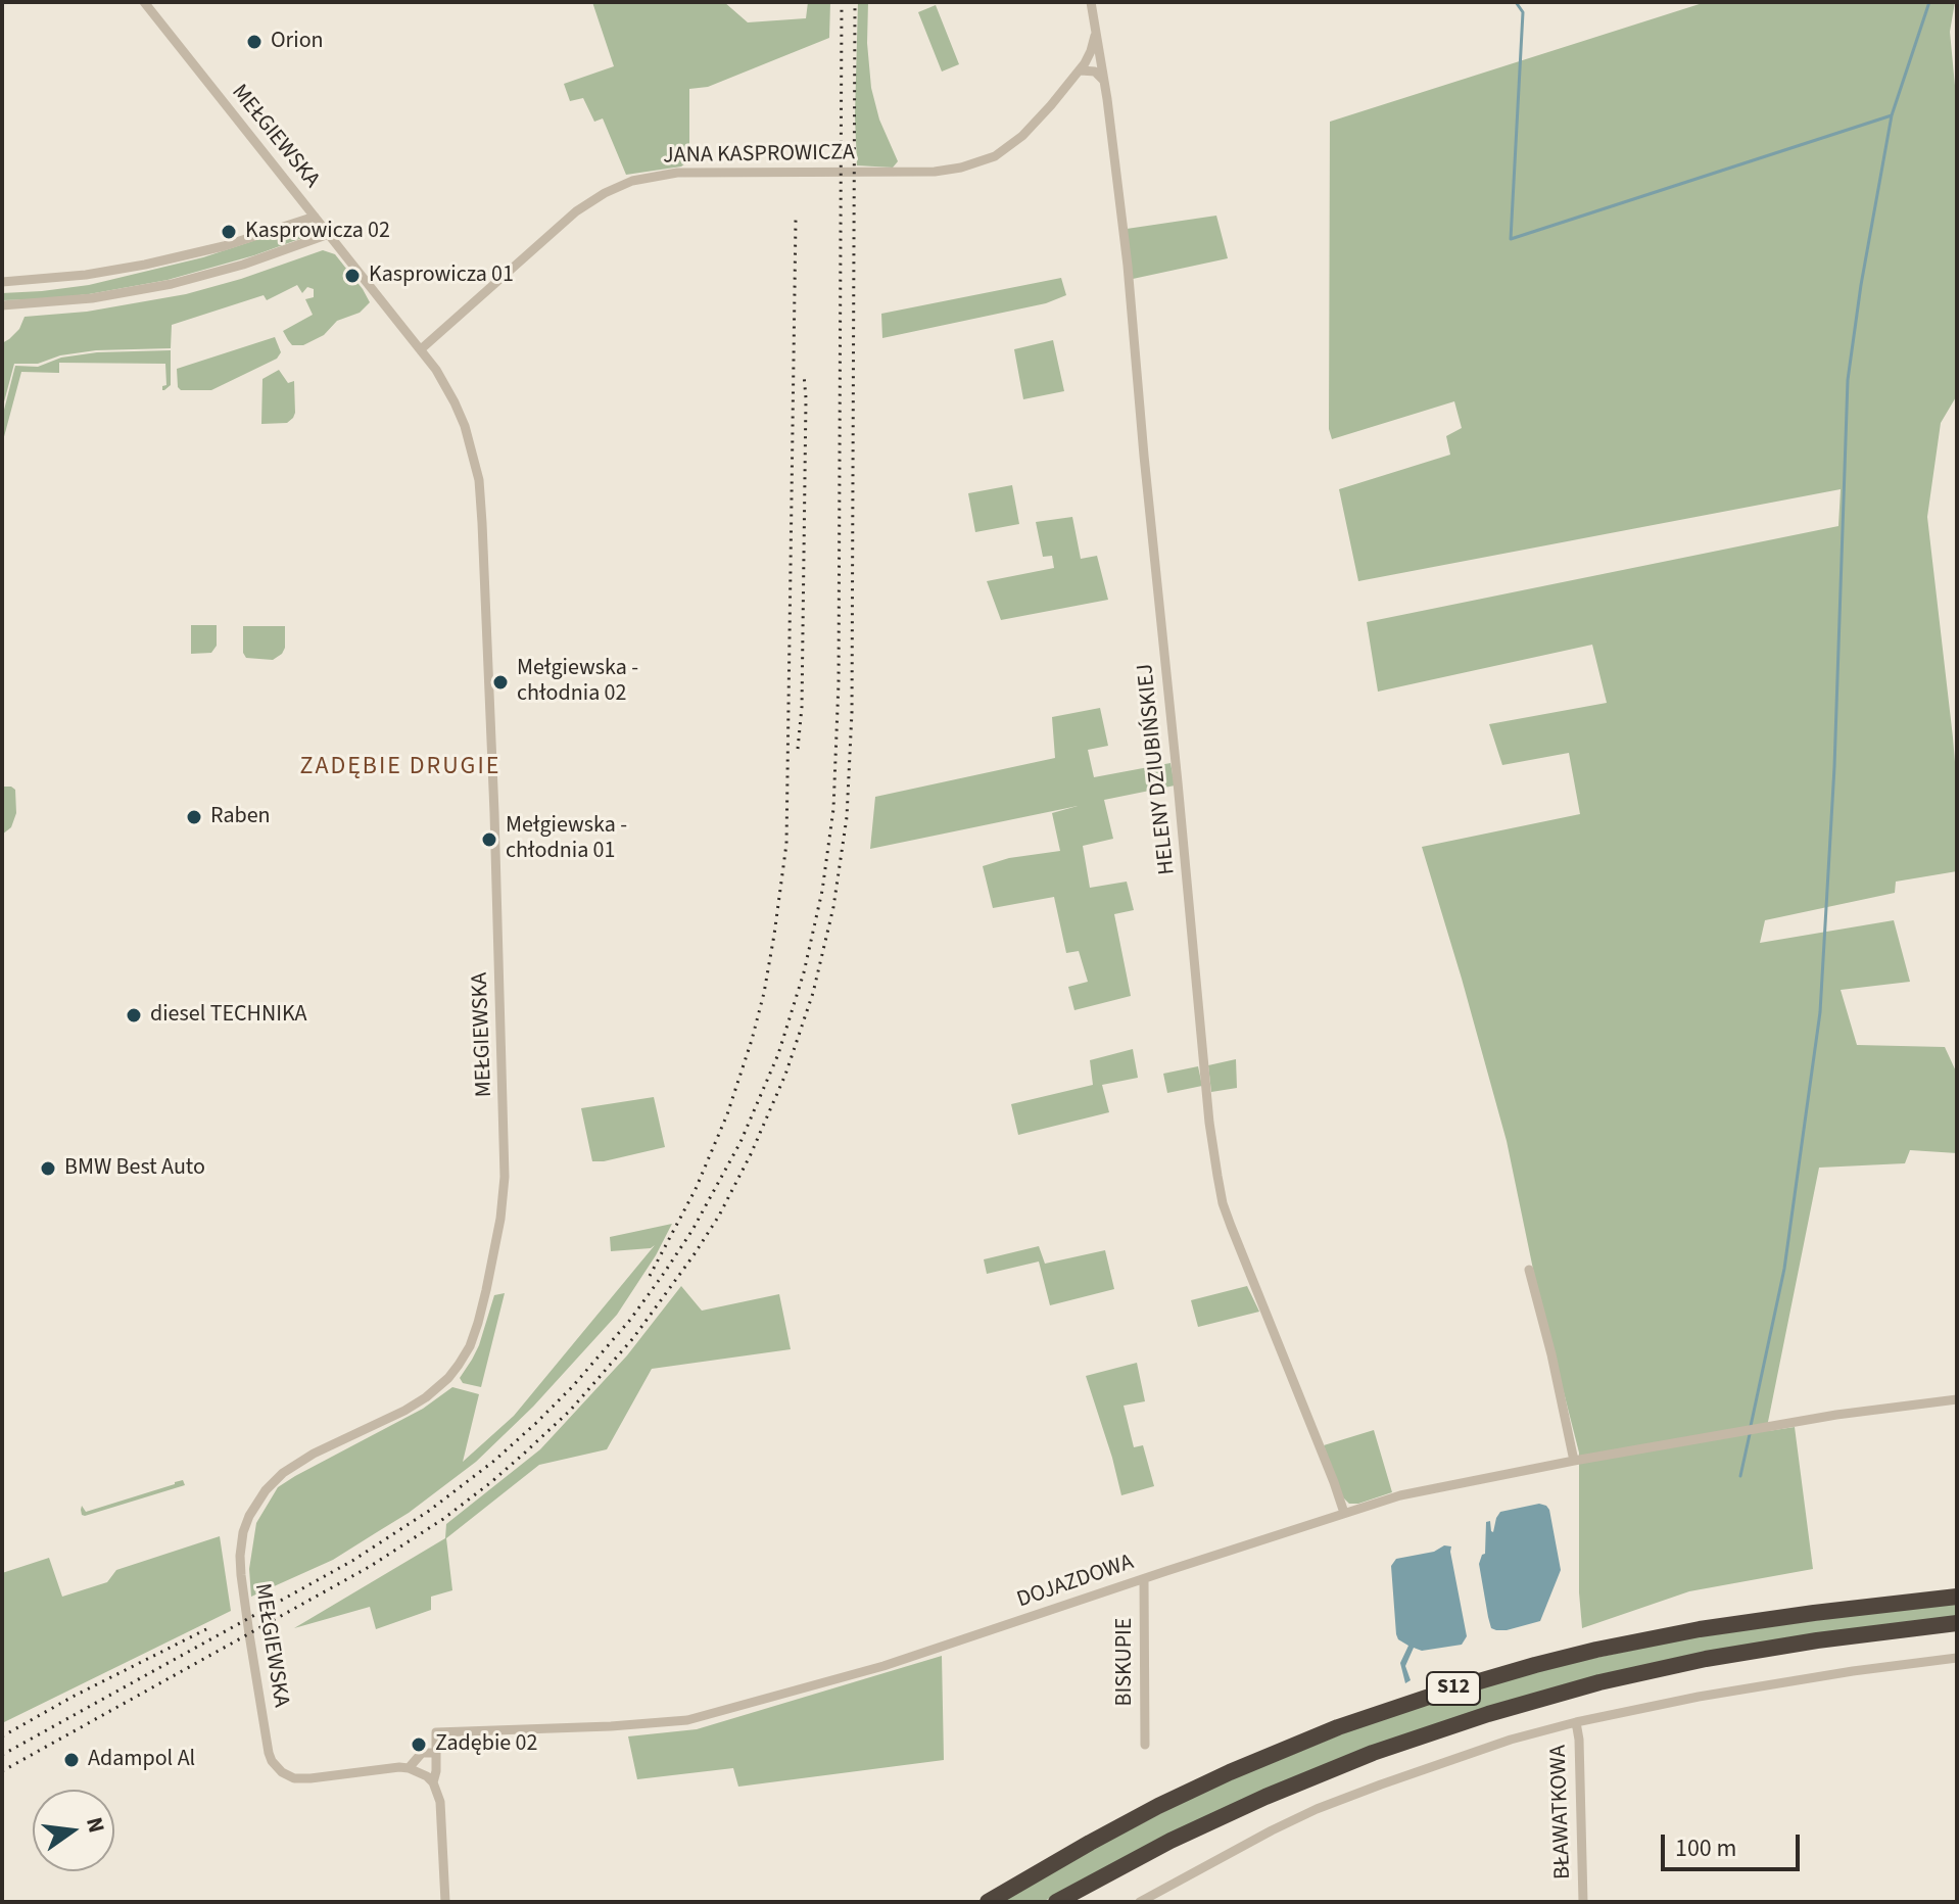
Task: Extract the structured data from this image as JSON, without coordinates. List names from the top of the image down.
{
  "streets": {
    "highway": ["S12"],
    "street": [
      "MEŁGIEWSKA",
      "JANA KASPROWICZA",
      "HELENY DZIUBIŃSKIEJ",
      "DOJAZDOWA",
      "BISKUPIE",
      "BŁAWATKOWA"
    ]
  },
  "crossings": [
    ["MEŁGIEWSKA", "JANA KASPROWICZA"],
    ["JANA KASPROWICZA", "HELENY DZIUBIŃSKIEJ"],
    ["HELENY DZIUBIŃSKIEJ", "DOJAZDOWA"],
    ["DOJAZDOWA", "BISKUPIE"]
  ],
  "districts": ["ZADĘBIE DRUGIE"],
  "places": [
    "Orion",
    "Kasprowicza 02",
    "Kasprowicza 01",
    "Mełgiewska - chłodnia 02",
    "Raben",
    "Mełgiewska - chłodnia 01",
    "diesel TECHNIKA",
    "BMW Best Auto",
    "Zadębie 02",
    "Adampol Al"
  ],
  "scale_bar": "100 m",
  "north": "right"
}
